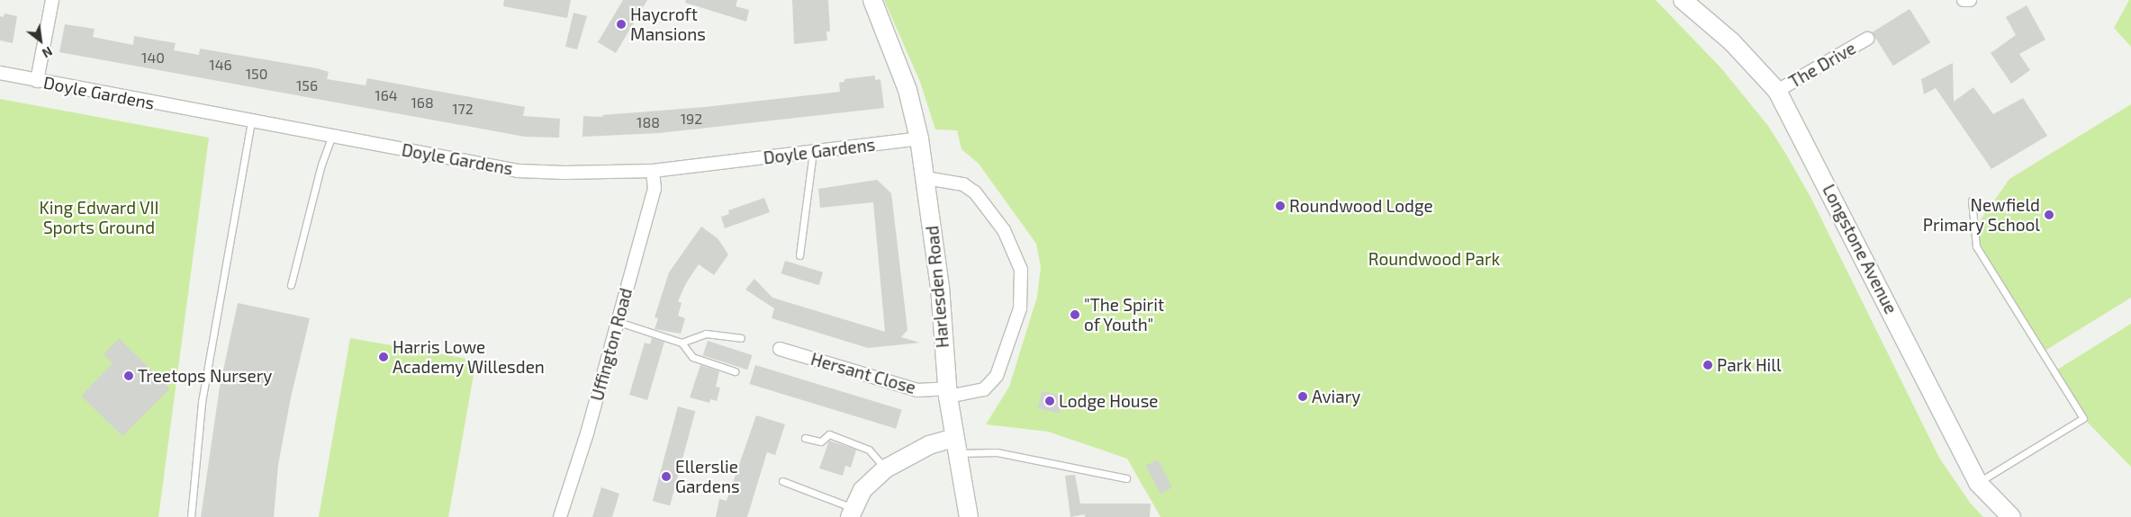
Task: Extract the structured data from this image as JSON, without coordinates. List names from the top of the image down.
{
  "streets": {
    "street": [
      "The Drive",
      "Doyle Gardens",
      "Longstone Avenue",
      "Harlesden Road",
      "Uffington Road",
      "Hersant Close"
    ]
  },
  "crossings": [
    ["The Drive", "Longstone Avenue"],
    ["Doyle Gardens", "Harlesden Road"],
    ["Doyle Gardens", "Uffington Road"],
    ["Harlesden Road", "Hersant Close"]
  ],
  "parks": ["King Edward VII Sports Ground", "Roundwood Park"],
  "places": [
    "Haycroft Mansions",
    "Roundwood Lodge",
    "Newfield Primary School",
    "\"The Spirit of Youth\"",
    "Harris Lowe Academy Willesden",
    "Park Hill",
    "Treetops Nursery",
    "Aviary",
    "Lodge House",
    "Ellerslie Gardens"
  ],
  "house_numbers": [
    "140",
    "146",
    "150",
    "156",
    "164",
    "168",
    "172",
    "192",
    "188"
  ],
  "north": "bottom right"
}
